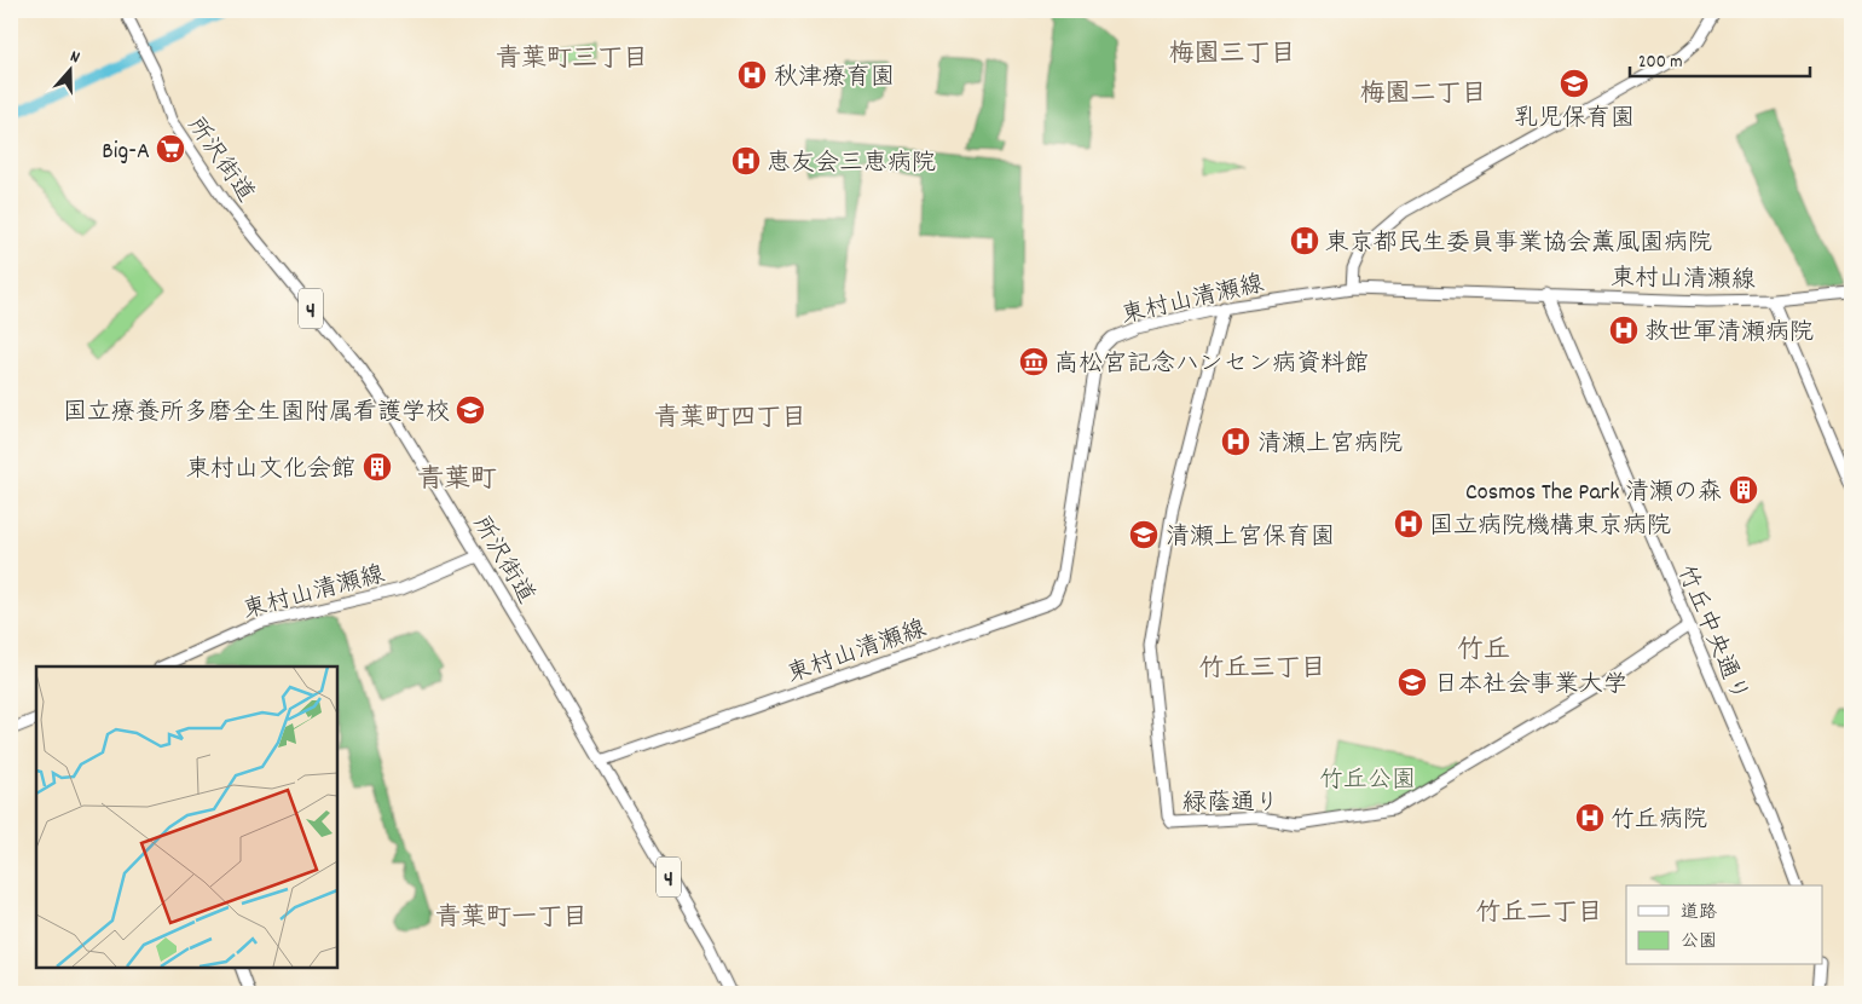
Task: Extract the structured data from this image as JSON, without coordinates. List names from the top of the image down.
{
  "streets": {
    "main road": [
      "所沢街道",
      "東村山清瀬線",
      "4",
      "竹丘中央通り",
      "緑蔭通り"
    ]
  },
  "crossings": [
    ["所沢街道", "東村山清瀬線"],
    ["東村山清瀬線", "竹丘中央通り"],
    ["東村山清瀬線", "緑蔭通り"],
    ["竹丘中央通り", "緑蔭通り"]
  ],
  "districts": [
    "梅園三丁目",
    "青葉町三丁目",
    "梅園二丁目",
    "青葉町四丁目",
    "青葉町",
    "竹丘",
    "竹丘三丁目",
    "竹丘二丁目",
    "青葉町一丁目"
  ],
  "parks": ["竹丘公園"],
  "places": {
    "hospital": [
      "秋津療育園",
      "恵友会三恵病院",
      "東京都民生委員事業協会薫風園病院",
      "救世軍清瀬病院",
      "清瀬上宮病院",
      "国立病院機構東京病院",
      "竹丘病院"
    ],
    "school or university": [
      "乳児保育園",
      "国立療養所多磨全生園附属看護学校",
      "清瀬上宮保育園",
      "日本社会事業大学"
    ],
    "supermarket": ["Big-A"],
    "museum": ["高松宮記念ハンセン病資料館"],
    "building": ["東村山文化会館", "Cosmos The Park 清瀬の森"]
  },
  "legend": ["道路", "公園"],
  "scale_bar": "200 m",
  "north": "top"
}
